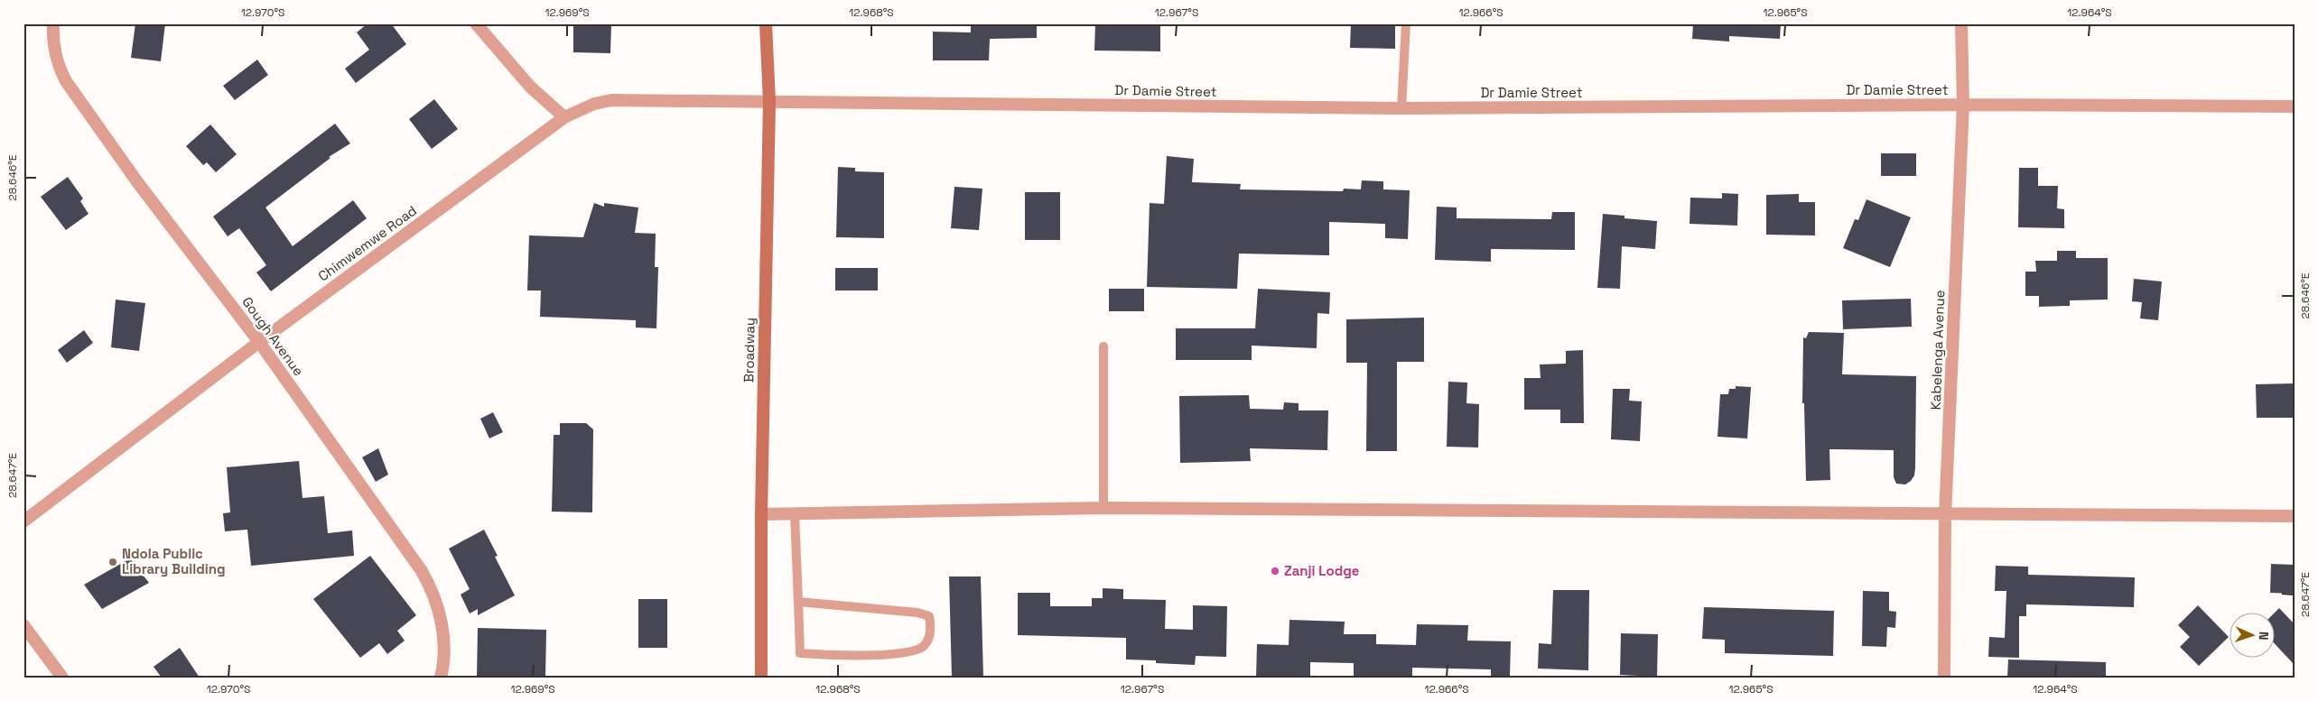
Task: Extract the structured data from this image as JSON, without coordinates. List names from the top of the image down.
{
  "streets": {
    "main road": ["Broadway"],
    "street": [
      "Dr Damie Street",
      "Chimwemwe Road",
      "Gough Avenue",
      "Kabelenga Avenue"
    ]
  },
  "crossings": [
    ["Dr Damie Street", "Chimwemwe Road"],
    ["Dr Damie Street", "Broadway"],
    ["Dr Damie Street", "Kabelenga Avenue"],
    ["Chimwemwe Road", "Gough Avenue"],
    ["Chimwemwe Road", "Broadway"]
  ],
  "places": ["Ndola Public Library Building", "Zanji Lodge"],
  "north": "right",
  "coordinates": [
    "12.970°S",
    "12.969°S",
    "12.968°S",
    "12.967°S",
    "12.966°S",
    "12.965°S",
    "12.964°S",
    "28.646°E",
    "28.647°E"
  ]
}
